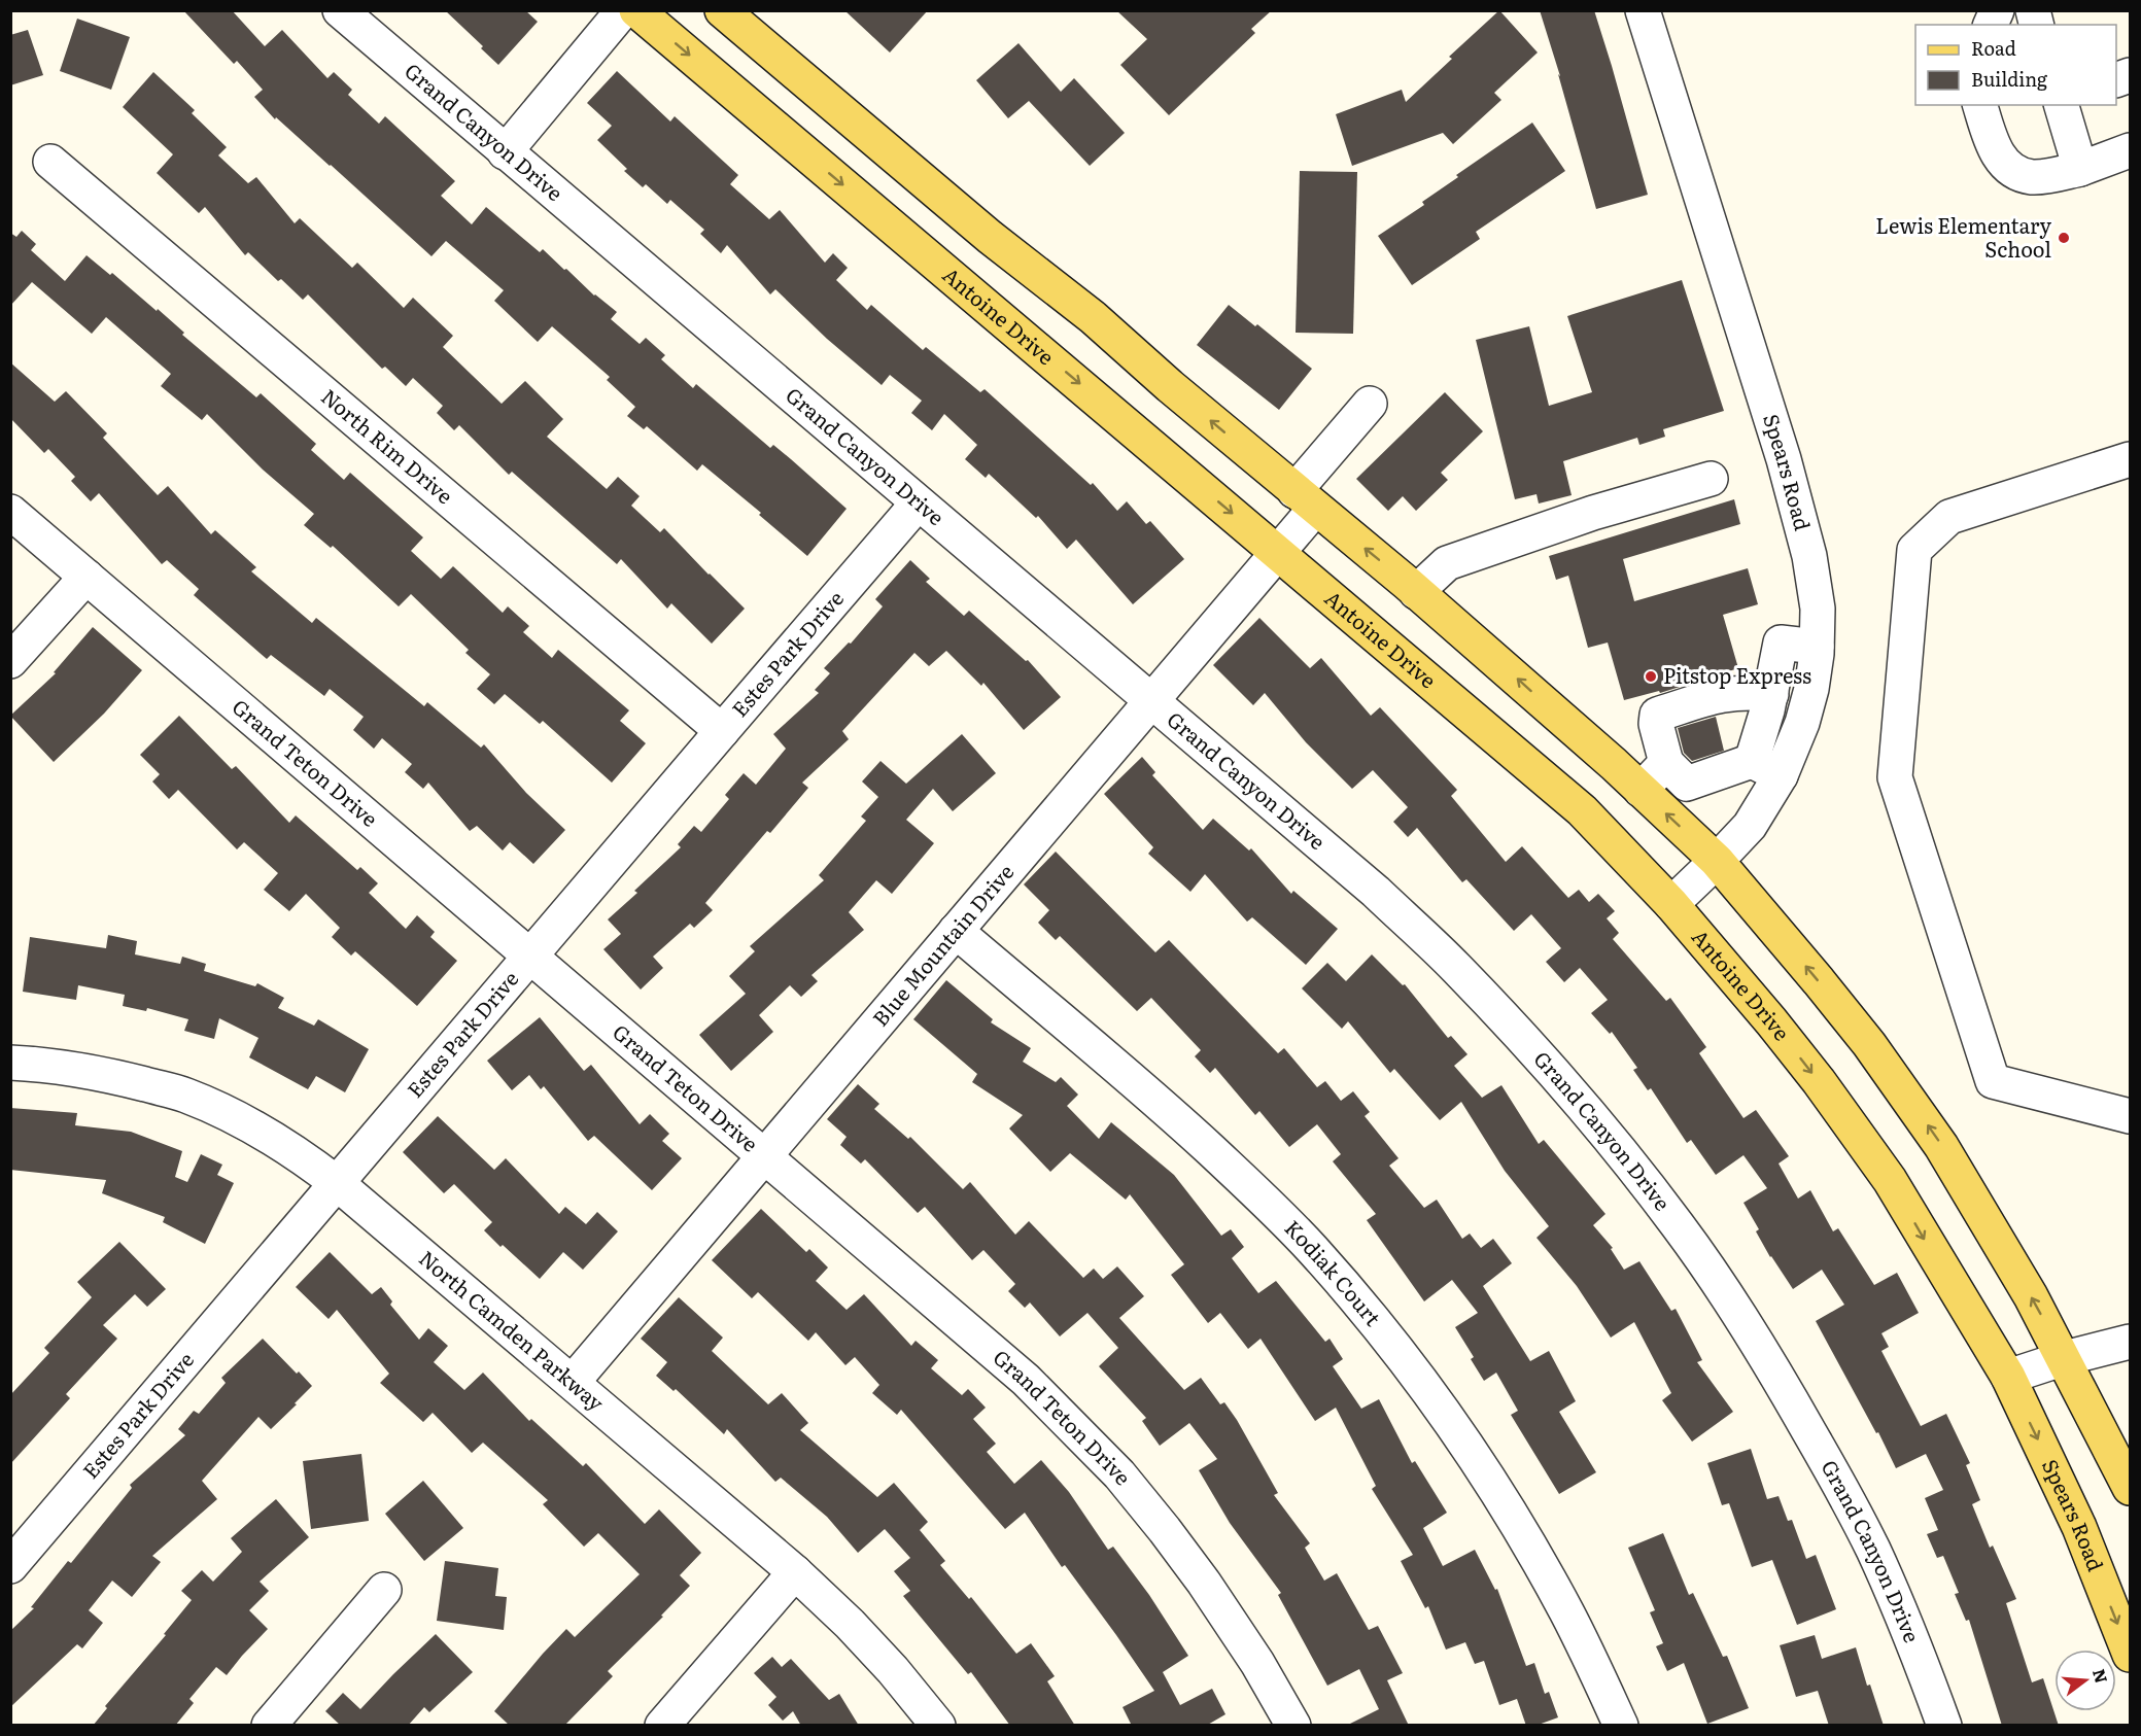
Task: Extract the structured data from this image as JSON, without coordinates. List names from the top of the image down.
{
  "streets": {
    "main road": ["Antoine Drive", "Spears Road"],
    "street": [
      "Grand Canyon Drive",
      "North Rim Drive",
      "Estes Park Drive",
      "Grand Teton Drive",
      "Blue Mountain Drive",
      "Kodiak Court",
      "North Camden Parkway"
    ]
  },
  "crossings": [
    ["Grand Canyon Drive", "Estes Park Drive"],
    ["Grand Canyon Drive", "Blue Mountain Drive"],
    ["Antoine Drive", "Spears Road"],
    ["Antoine Drive", "Blue Mountain Drive"],
    ["North Rim Drive", "Estes Park Drive"],
    ["Estes Park Drive", "Grand Teton Drive"],
    ["Estes Park Drive", "North Camden Parkway"],
    ["Grand Teton Drive", "Blue Mountain Drive"],
    ["Blue Mountain Drive", "Kodiak Court"],
    ["Blue Mountain Drive", "North Camden Parkway"]
  ],
  "places": ["Lewis Elementary School", "Pitstop Express"],
  "legend": ["Road", "Building"],
  "north": "right"
}
